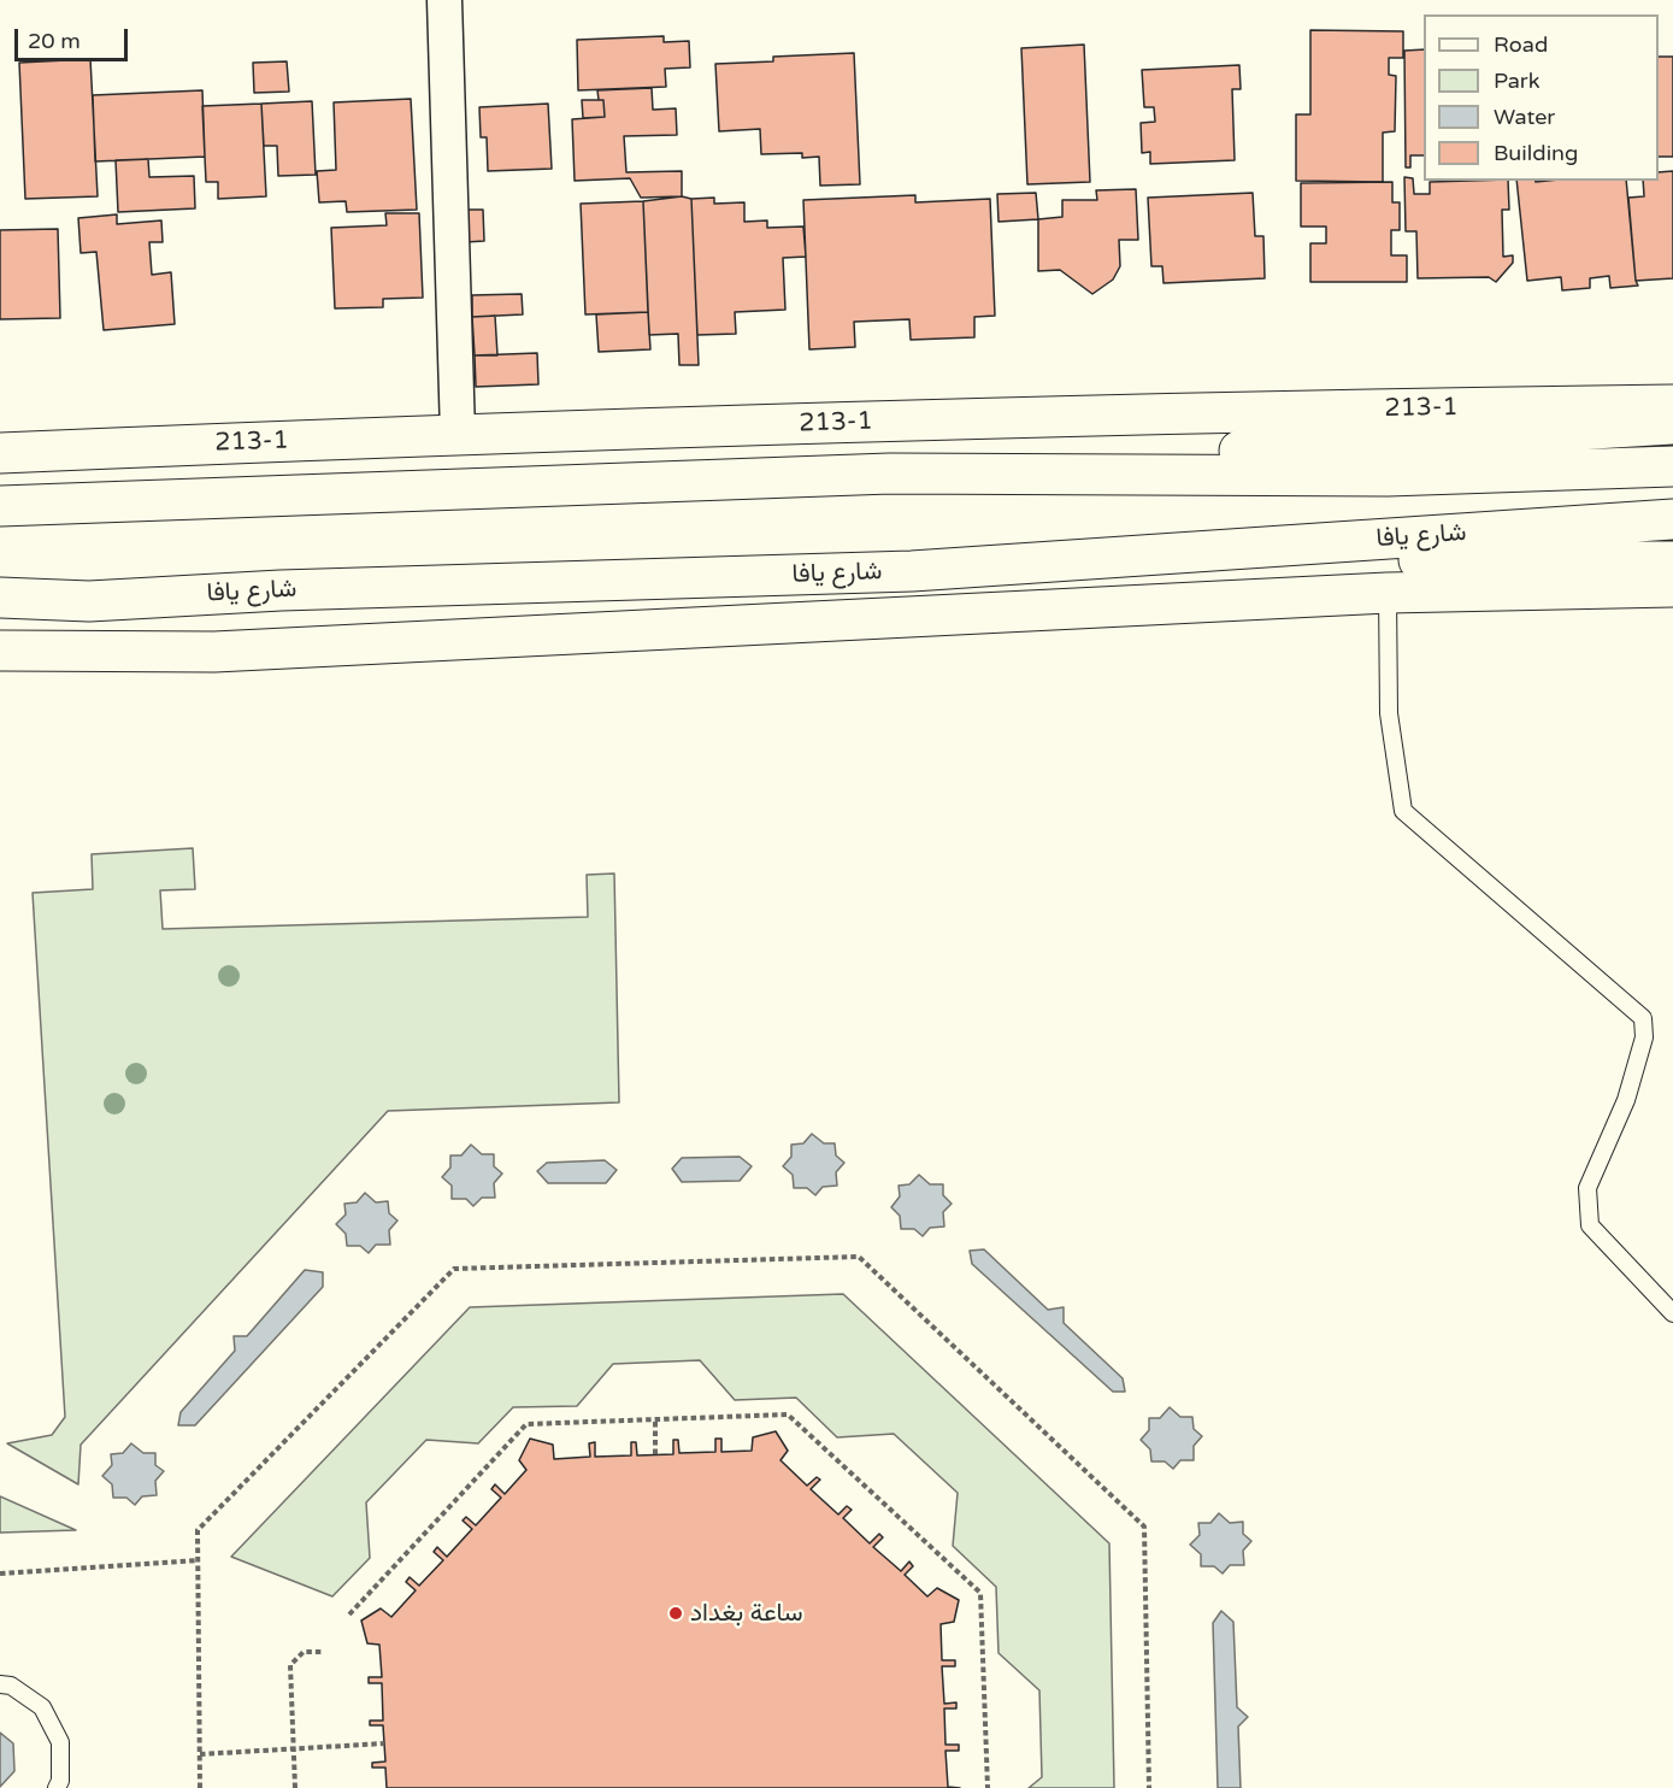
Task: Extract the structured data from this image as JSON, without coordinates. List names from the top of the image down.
{
  "streets": {
    "main road": ["213-1", "شارع يافا"]
  },
  "places": ["ساعة بغداد"],
  "legend": [
    "Road",
    "Park",
    "Water",
    "Building"
  ],
  "scale_bar": "20 m"
}
